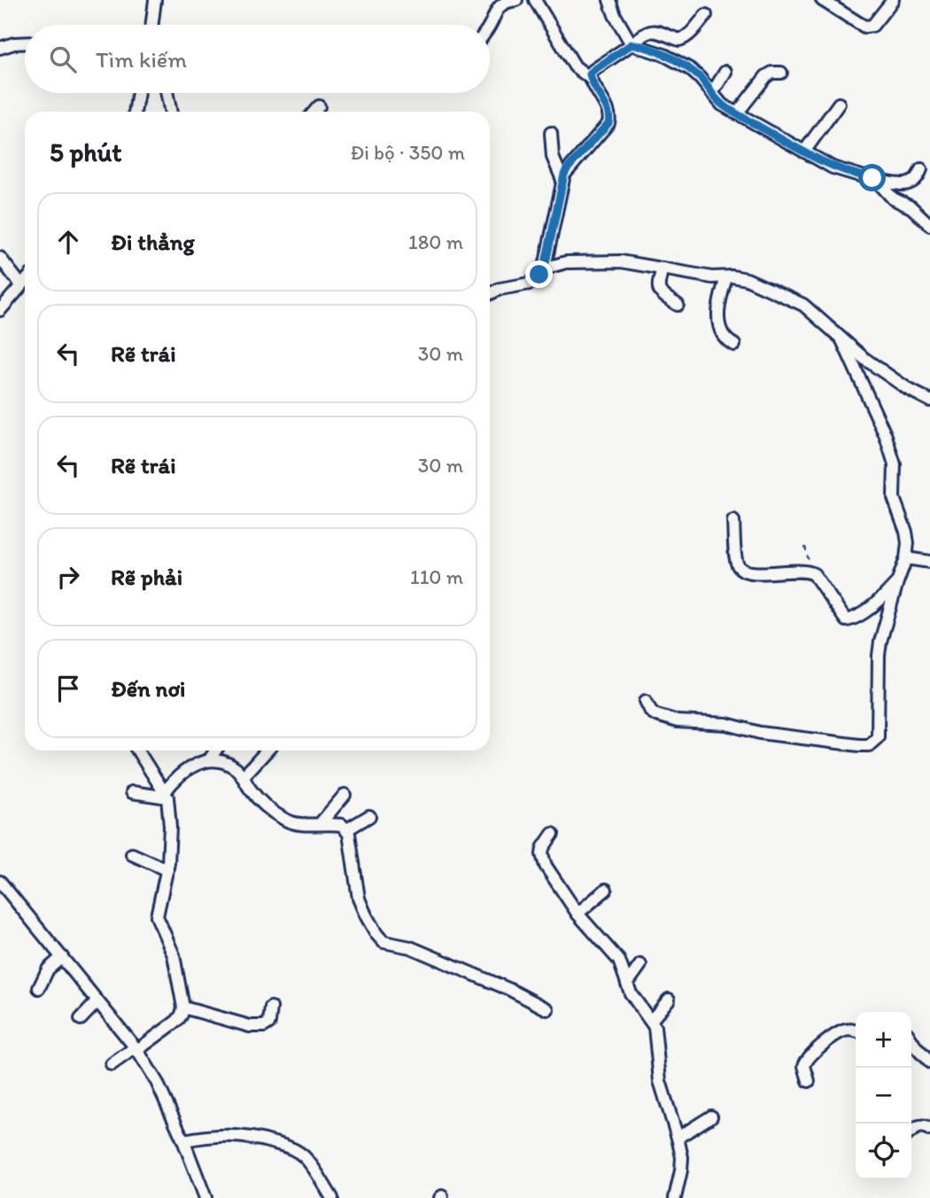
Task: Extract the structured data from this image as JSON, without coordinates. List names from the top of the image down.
{
  "page": {
    "search": "Tìm kiếm",
    "heading": ["5 phút", "Đi bộ · 350 m"],
    "list": [
      ["Đi thẳng", "180 m"],
      ["Rẽ trái", "30 m"],
      ["Rẽ trái", "30 m"],
      ["Rẽ phải", "110 m"],
      "Đến nơi"
    ],
    "map_buttons": ["+", "−"]
  }
}
